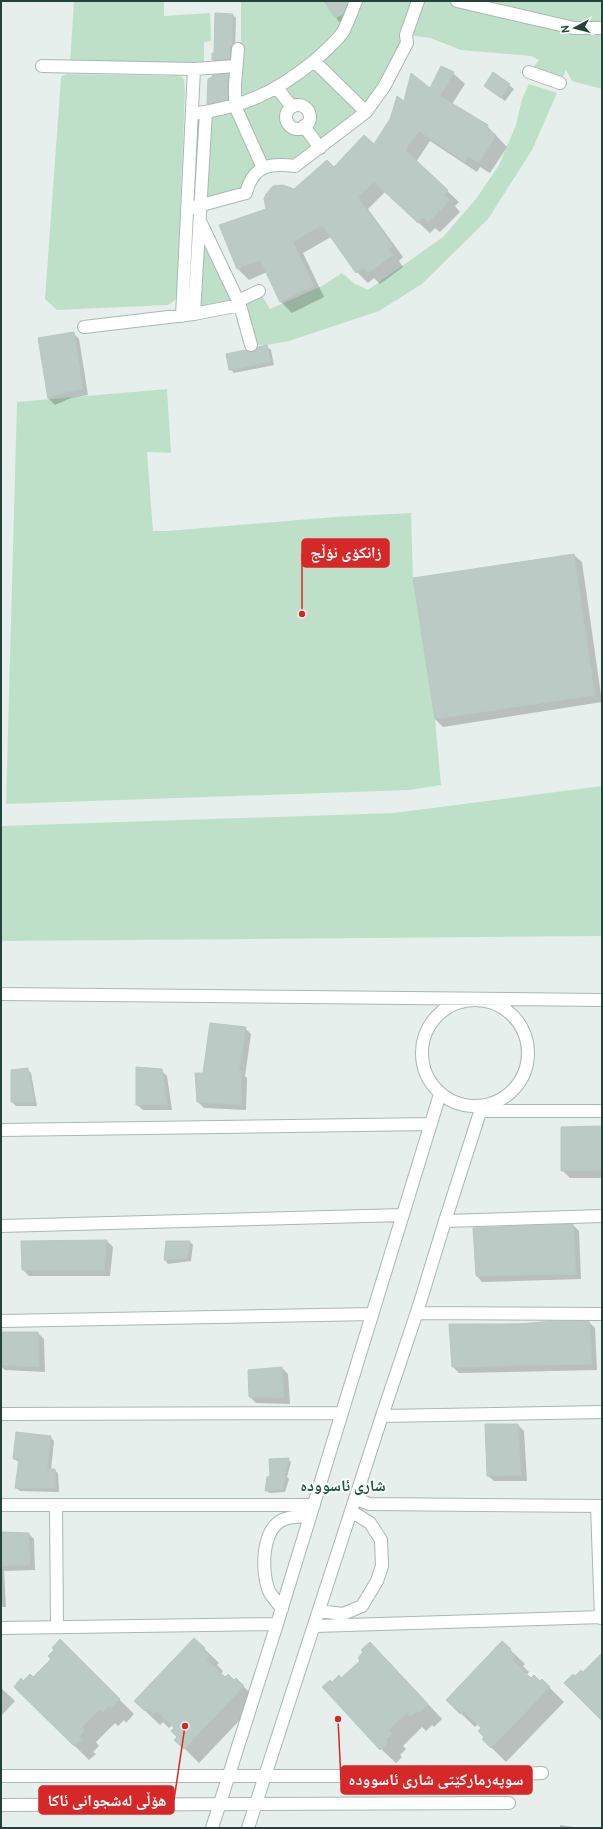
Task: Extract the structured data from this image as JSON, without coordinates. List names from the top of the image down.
{
  "districts": ["شاری ئاسوودە"],
  "places": ["زانکۆی نۆڵج", "سوپەرمارکێتی شاری ئاسوودە", "هۆڵی لەشجوانی ئاکا"],
  "north": "left"
}
